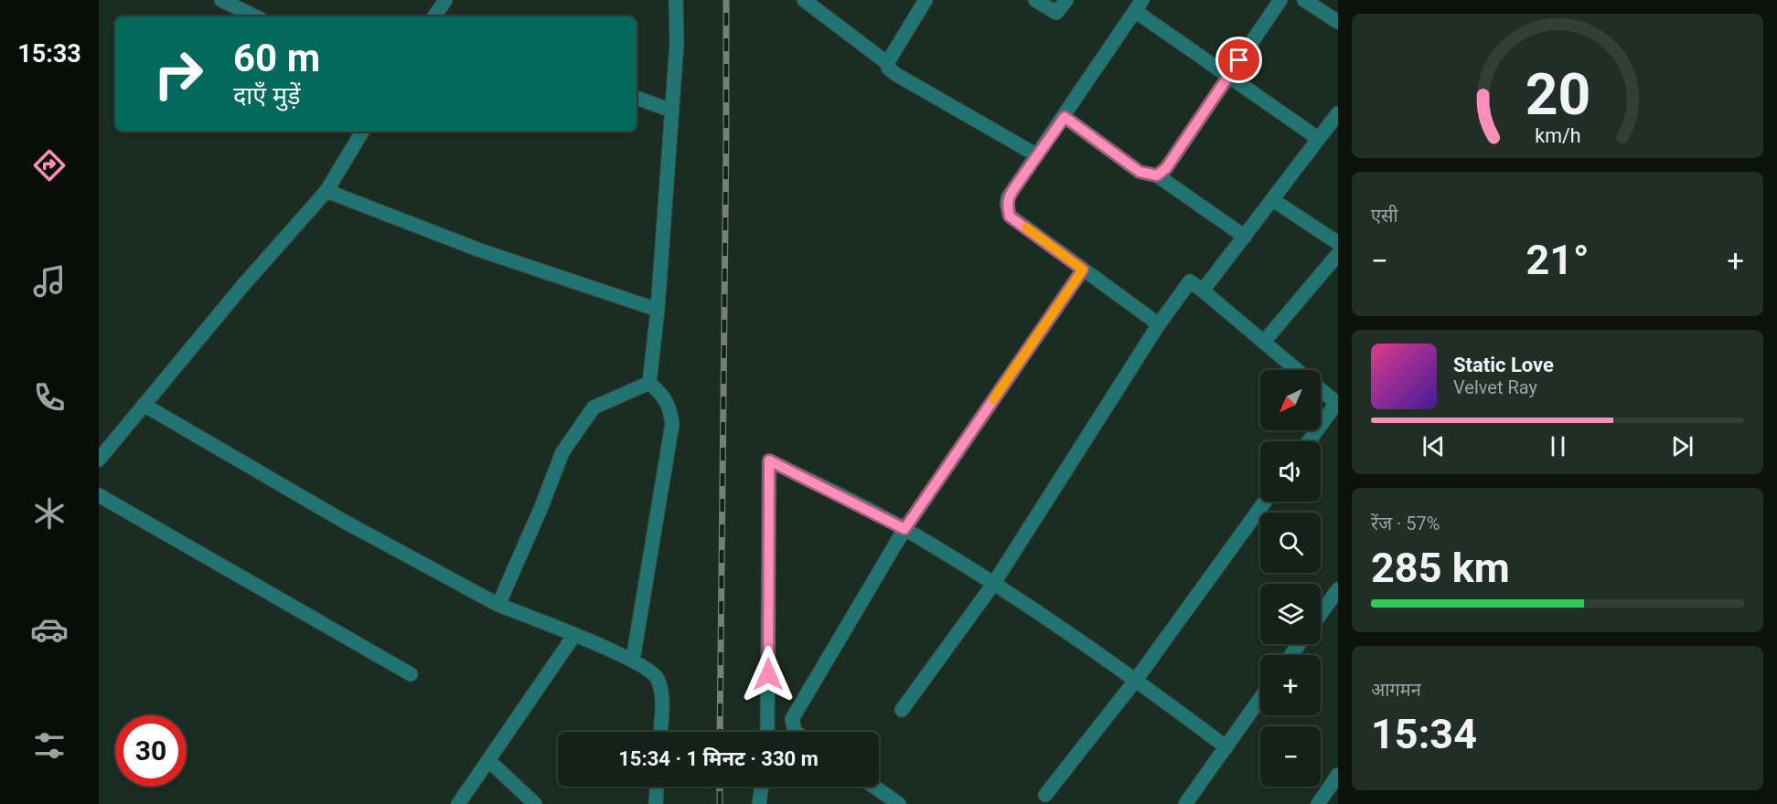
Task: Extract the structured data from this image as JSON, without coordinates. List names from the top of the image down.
{
  "north": "bottom left",
  "page": {
    "tabs": "15:33",
    "turn": ["60 m", "दाएँ मुड़ें"],
    "tile": [
      "एसी",
      ["रेंज · 57%", "285 km"],
      ["आगमन", "15:34"]
    ],
    "heat": ["−", "21°", "+"],
    "song": ["Static Love", "Velvet Ray"],
    "map_buttons": ["+", "−"],
    "limit": "30",
    "trip": "15:34 · 1 मिनट · 330 m",
    "gauge": ["20", "km/h"]
  }
}
